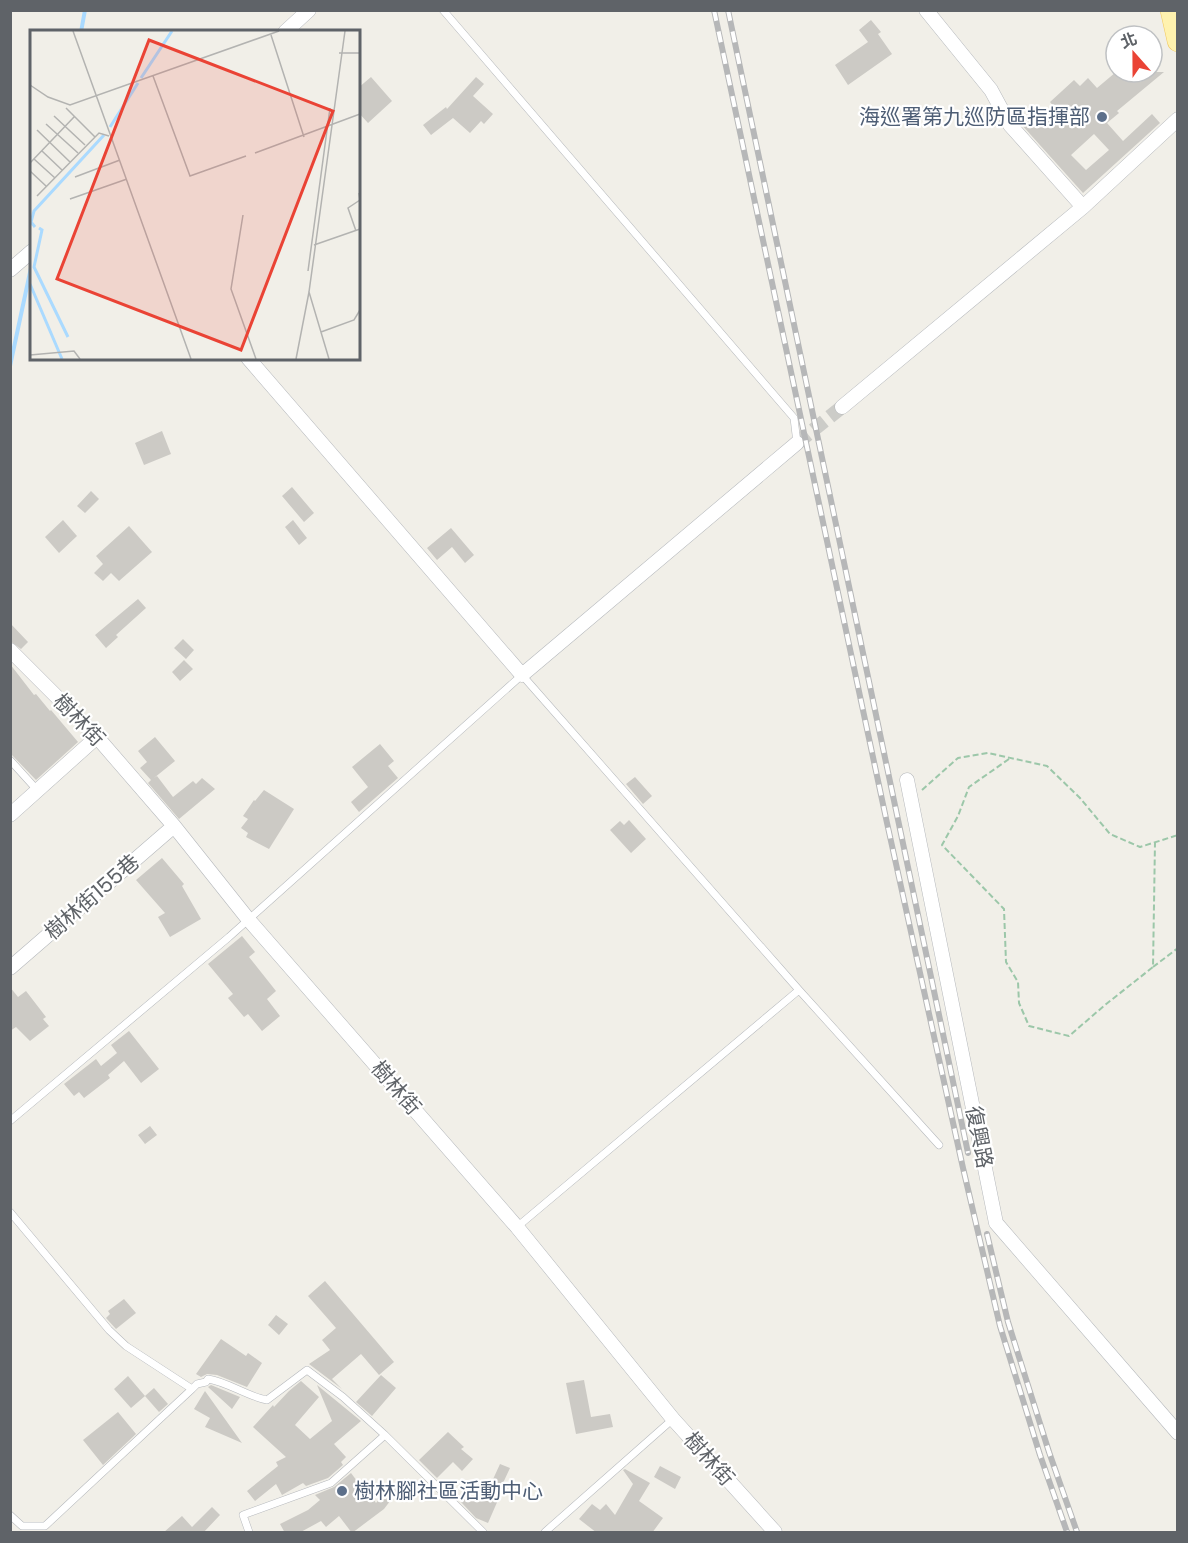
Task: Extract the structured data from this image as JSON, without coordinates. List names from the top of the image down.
{
  "streets": {
    "street": ["樹林街", "樹林街155巷", "復興路"]
  },
  "crossings": [
    ["樹林街", "樹林街155巷"]
  ],
  "places": ["海巡署第九巡防區指揮部", "樹林腳社區活動中心"],
  "north": "top"
}
